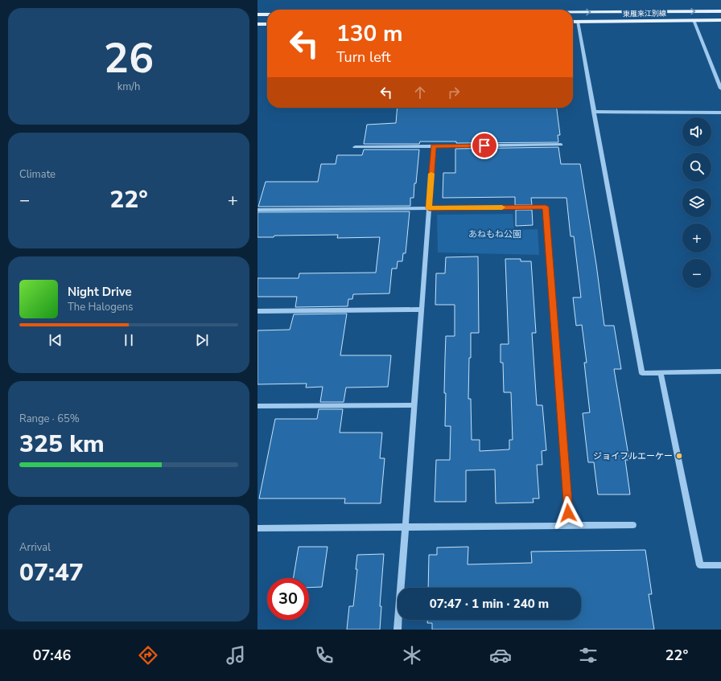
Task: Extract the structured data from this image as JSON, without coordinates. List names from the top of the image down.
{
  "streets": {
    "main road": ["東雁来江別線"]
  },
  "parks": ["あねもね公園"],
  "places": ["ジョイフルエーケー"],
  "page": {
    "tile": [
      ["26", "km/h"],
      "Climate",
      ["Range · 65%", "325 km"],
      ["Arrival", "07:47"]
    ],
    "turn": ["130 m", "Turn left"],
    "map_buttons": ["+", "−"],
    "heat": ["−", "22°", "+"],
    "song": ["Night Drive", "The Halogens"],
    "limit": "30",
    "trip": "07:47 · 1 min · 240 m",
    "tabs": ["07:46", "22°"]
  }
}
